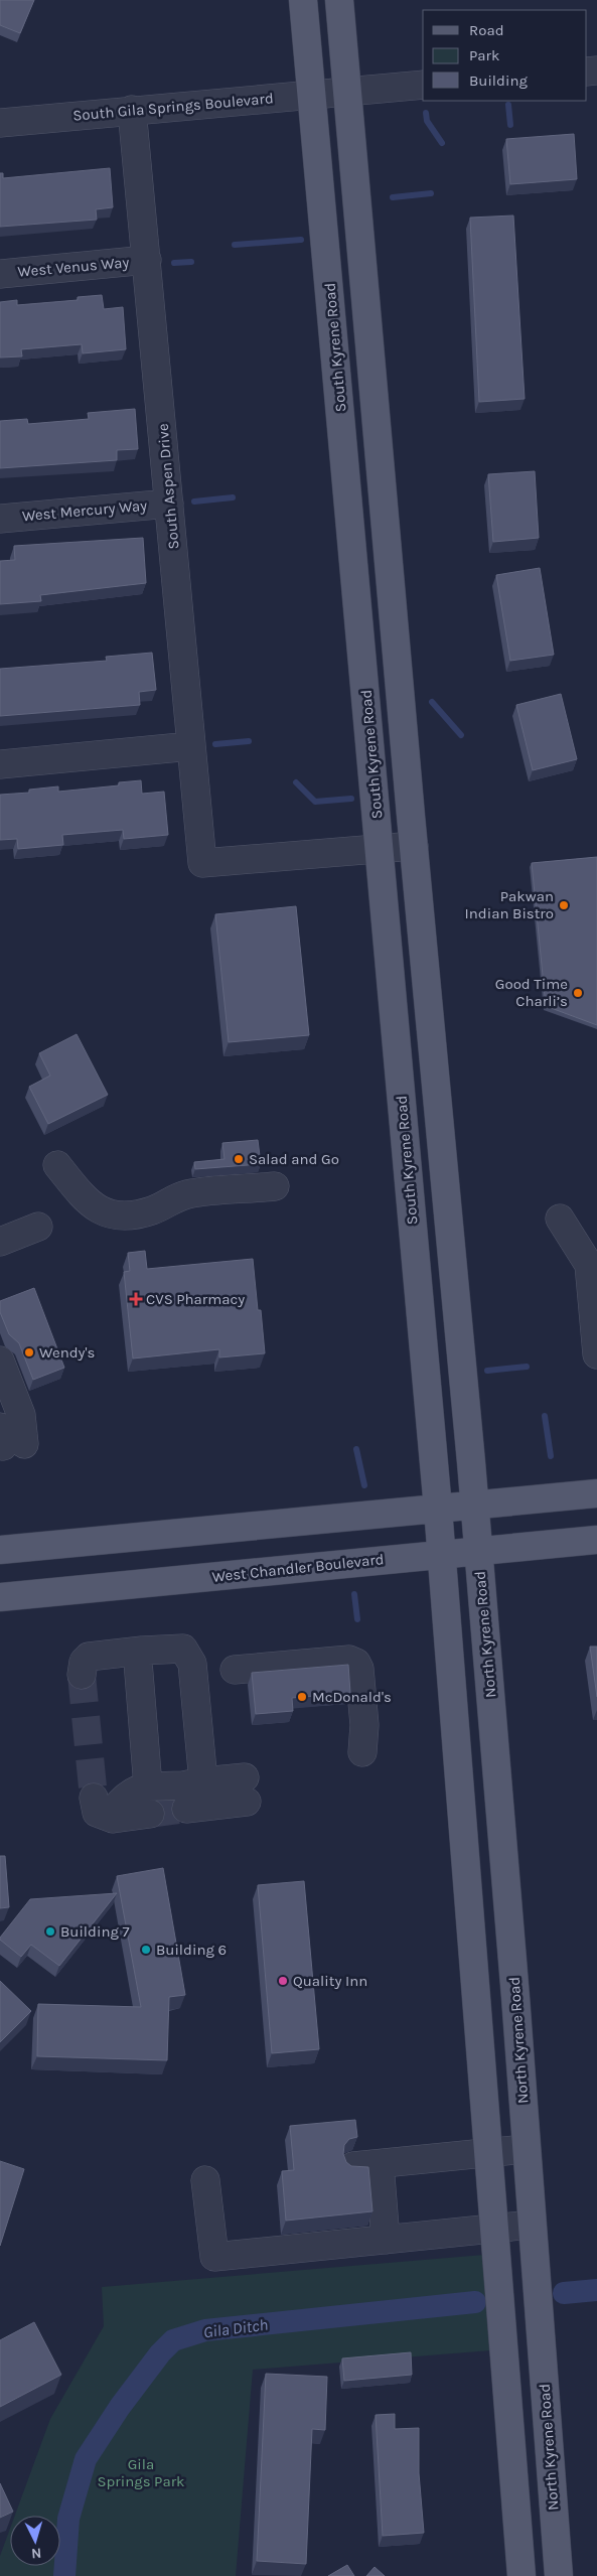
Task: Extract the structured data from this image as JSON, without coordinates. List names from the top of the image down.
{
  "streets": {
    "main road": ["South Kyrene Road", "West Chandler Boulevard", "North Kyrene Road"],
    "street": [
      "South Gila Springs Boulevard",
      "West Venus Way",
      "South Aspen Drive",
      "West Mercury Way"
    ]
  },
  "crossings": [
    ["South Gila Springs Boulevard", "South Kyrene Road"],
    ["South Gila Springs Boulevard", "South Aspen Drive"],
    ["West Venus Way", "South Aspen Drive"],
    ["South Kyrene Road", "South Aspen Drive"],
    ["South Aspen Drive", "West Mercury Way"],
    ["West Chandler Boulevard", "North Kyrene Road"]
  ],
  "water": ["Gila Ditch"],
  "parks": ["Gila Springs Park"],
  "places": {
    "other": [
      "Pakwan Indian Bistro",
      "Good Time Charli’s",
      "Salad and Go",
      "Wendy's",
      "McDonald's",
      "Building 7",
      "Building 6",
      "Quality Inn"
    ],
    "health": ["CVS Pharmacy"]
  },
  "legend": ["Road", "Park", "Building"],
  "north": "bottom"
}
